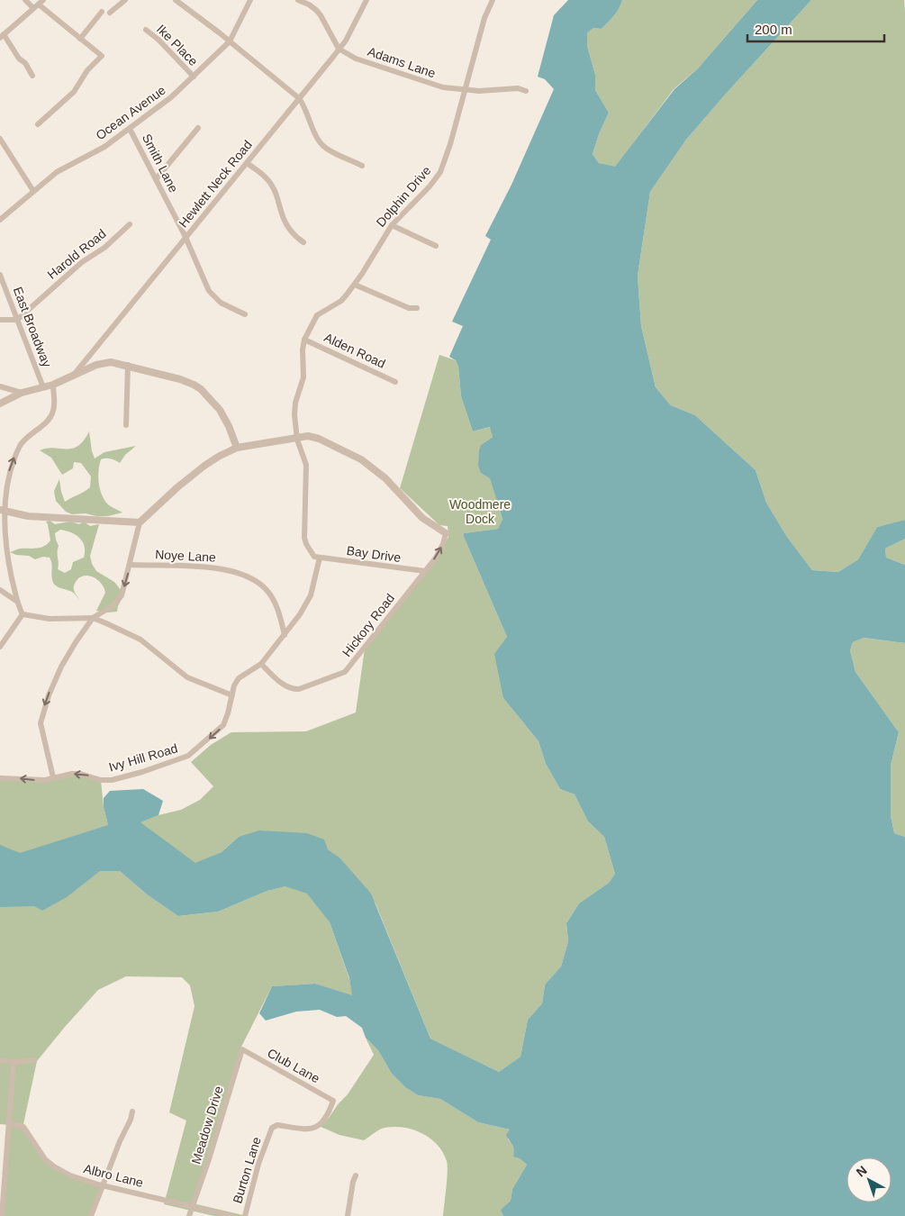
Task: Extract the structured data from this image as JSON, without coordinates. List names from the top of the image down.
{
  "streets": {
    "street": [
      "Ike Place",
      "Adams Lane",
      "Ocean Avenue",
      "Smith Lane",
      "Hewlett Neck Road",
      "Dolphin Drive",
      "Harold Road",
      "East Broadway",
      "Alden Road",
      "Bay Drive",
      "Noye Lane",
      "Hickory Road",
      "Ivy Hill Road",
      "Club Lane",
      "Meadow Drive",
      "Burton Lane",
      "Albro Lane"
    ]
  },
  "crossings": [
    ["Ike Place", "Ocean Avenue"],
    ["Adams Lane", "Hewlett Neck Road"],
    ["Adams Lane", "Dolphin Drive"],
    ["Ocean Avenue", "Smith Lane"],
    ["Smith Lane", "Hewlett Neck Road"],
    ["Dolphin Drive", "Alden Road"],
    ["Harold Road", "East Broadway"],
    ["Bay Drive", "Hickory Road"],
    ["Bay Drive", "Ivy Hill Road"],
    ["Noye Lane", "Ivy Hill Road"],
    ["Hickory Road", "Ivy Hill Road"],
    ["Club Lane", "Meadow Drive"],
    ["Club Lane", "Burton Lane"],
    ["Meadow Drive", "Albro Lane"]
  ],
  "one_way": ["Ivy Hill Road"],
  "parks": ["Woodmere Dock"],
  "scale_bar": "200 m",
  "north": "top left"
}
